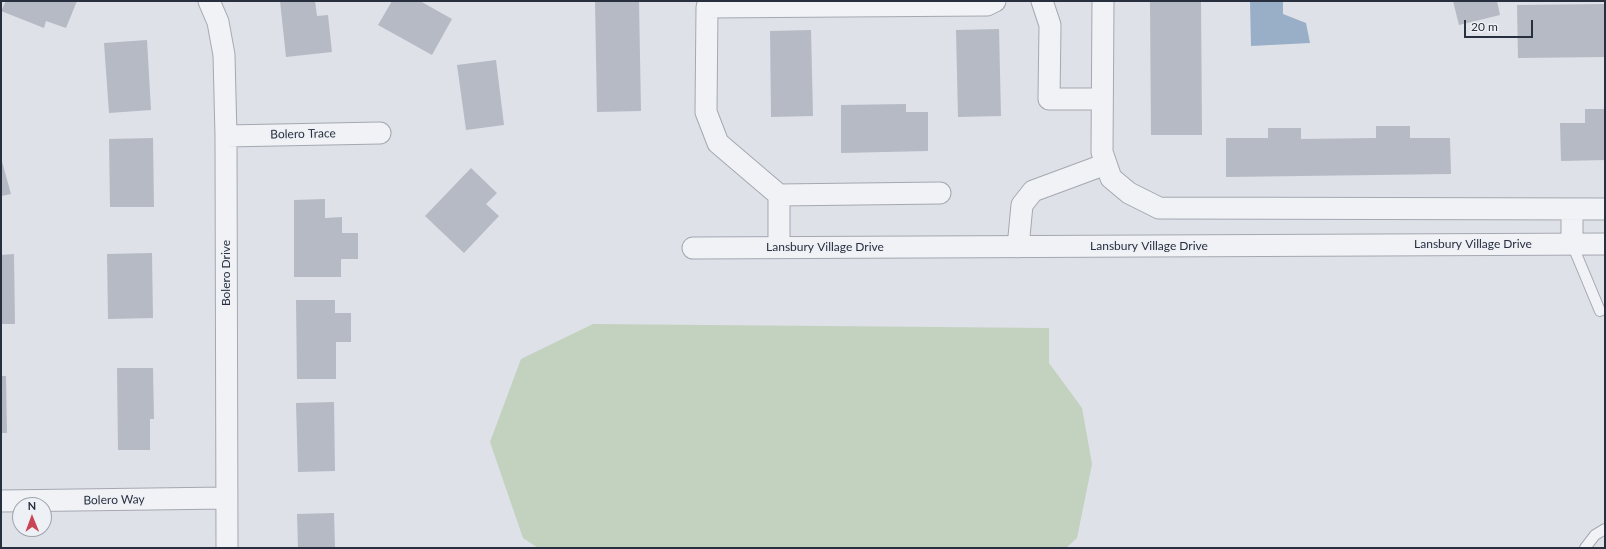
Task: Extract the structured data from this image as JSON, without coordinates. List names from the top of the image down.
{
  "streets": {
    "street": [
      "Bolero Trace",
      "Lansbury Village Drive",
      "Bolero Drive",
      "Bolero Way"
    ]
  },
  "crossings": [
    ["Bolero Trace", "Bolero Drive"],
    ["Bolero Drive", "Bolero Way"]
  ],
  "scale_bar": "20 m",
  "north": "top"
}
